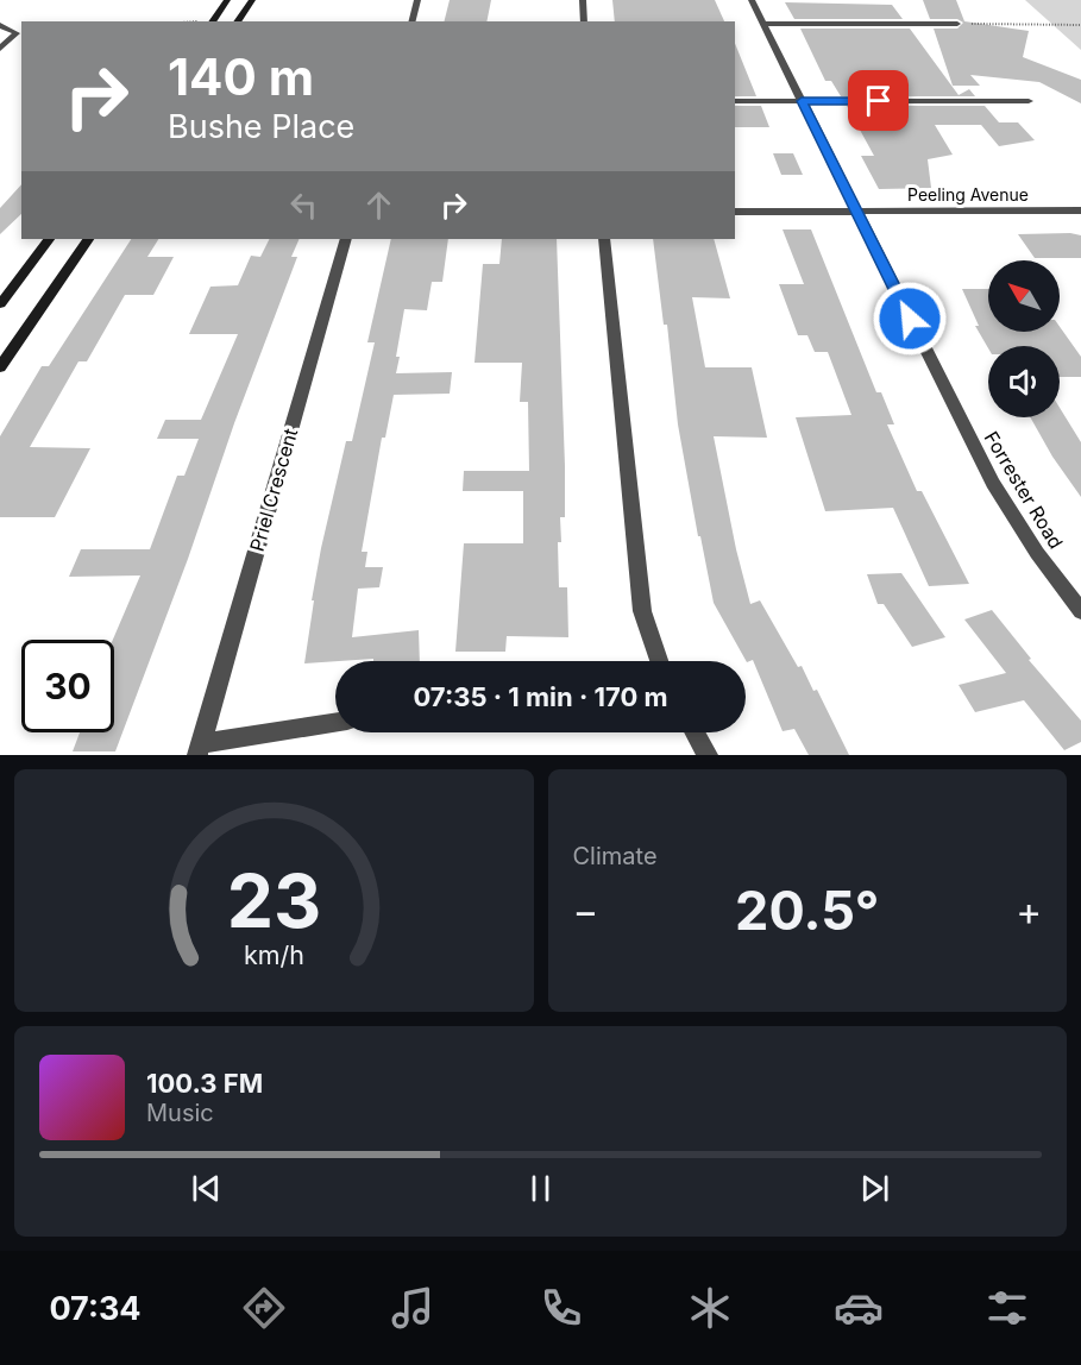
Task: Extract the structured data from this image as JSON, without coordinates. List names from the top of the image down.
{
  "streets": {
    "street": ["Peeling Avenue", "Priel Crescent", "Forrester Road"]
  },
  "crossings": [
    ["Peeling Avenue", "Forrester Road"]
  ],
  "north": "top left",
  "page": {
    "turn": ["140 m", "Bushe Place"],
    "limit": "30",
    "trip": "07:35 · 1 min · 170 m",
    "tile": "Climate",
    "heat": ["−", "20.5°", "+"],
    "song": ["100.3 FM", "Music"],
    "tabs": "07:34",
    "gauge": ["23", "km/h"]
  }
}
